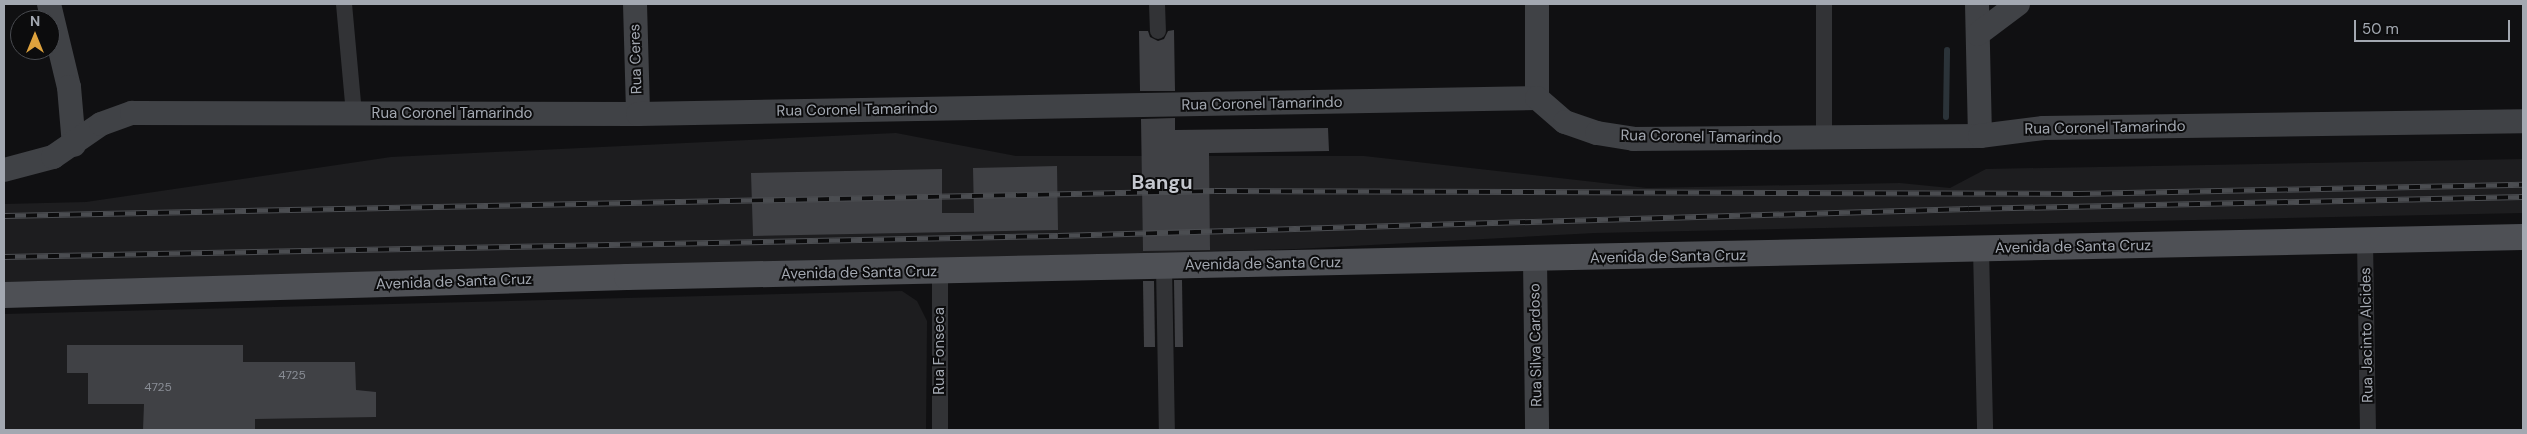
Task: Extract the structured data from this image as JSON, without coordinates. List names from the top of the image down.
{
  "streets": {
    "main road": [
      "Rua Ceres",
      "Rua Coronel Tamarindo",
      "Avenida de Santa Cruz",
      "Rua Silva Cardoso"
    ],
    "street": ["Rua Jacinto Alcides", "Rua Fonseca"]
  },
  "crossings": [
    ["Rua Ceres", "Rua Coronel Tamarindo"],
    ["Avenida de Santa Cruz", "Rua Jacinto Alcides"],
    ["Avenida de Santa Cruz", "Rua Silva Cardoso"],
    ["Avenida de Santa Cruz", "Rua Fonseca"]
  ],
  "districts": ["Bangu"],
  "house_numbers": ["4725", "4725"],
  "scale_bar": "50 m",
  "north": "top"
}
